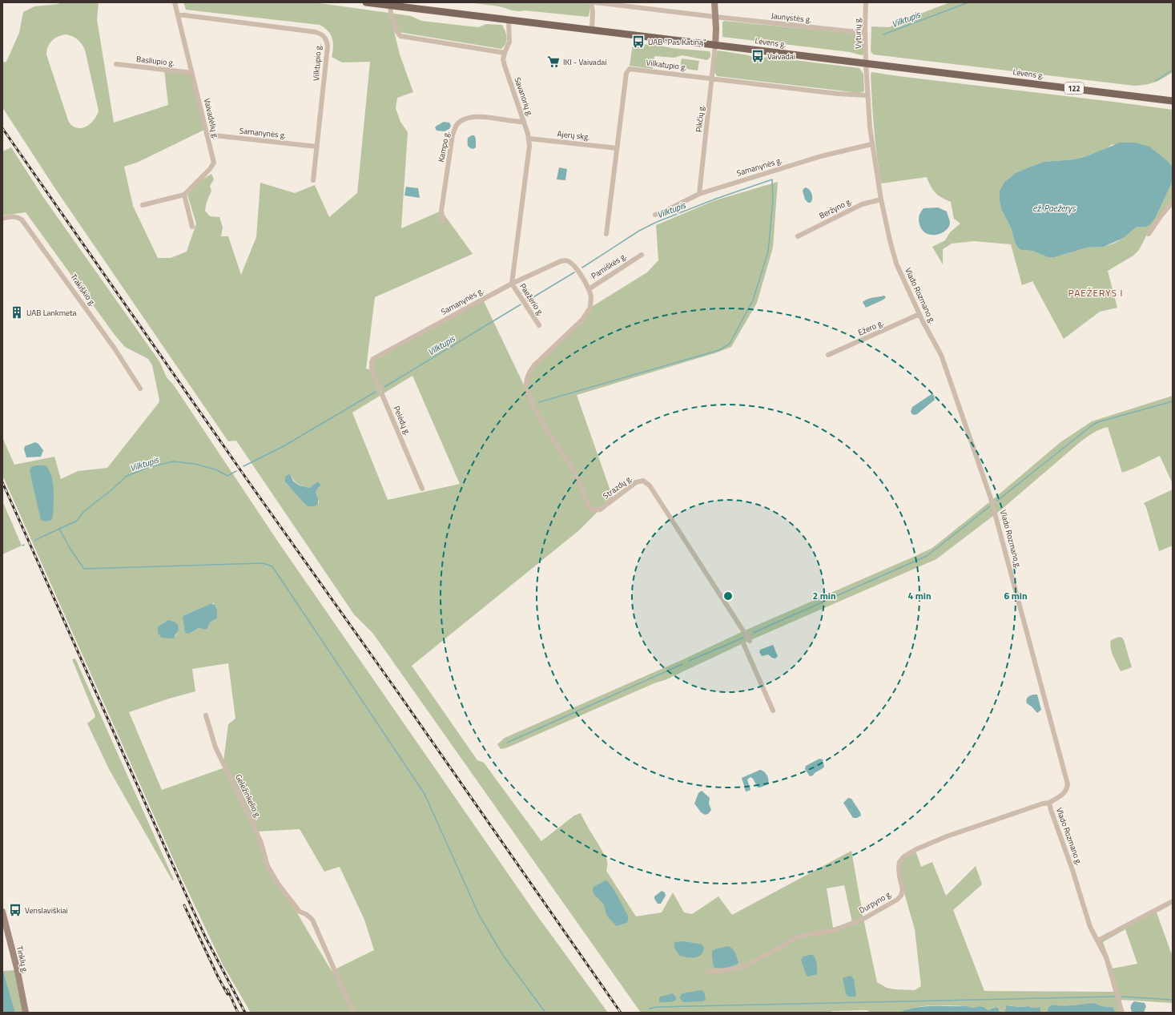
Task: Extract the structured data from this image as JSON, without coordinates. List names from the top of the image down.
{
  "streets": {
    "main road": ["Lėvens g.", "122", "Tinklų g."],
    "street": [
      "Jaunystės g.",
      "Vyturių g.",
      "Basliupio g.",
      "Vilktupio g.",
      "Vilkatupio g.",
      "Savanorių g.",
      "Vaivadėlių g.",
      "Pikčių g.",
      "Samanynės g.",
      "Ajerų skg.",
      "Kampo g.",
      "Beržyno g.",
      "Pamiškės g.",
      "Trakiškio g.",
      "Vlado Rozmano g.",
      "Paežerio g.",
      "Ežero g.",
      "Pelėdų g.",
      "Strazdų g.",
      "Geležinkelio g.",
      "Durpyno g."
    ]
  },
  "crossings": [
    ["Jaunystės g.", "Vyturių g."],
    ["Vyturių g.", "Lėvens g."],
    ["Vyturių g.", "Vlado Rozmano g."],
    ["Lėvens g.", "Pikčių g."],
    ["Lėvens g.", "Vlado Rozmano g."],
    ["Basliupio g.", "Vaivadėlių g."],
    ["Vilktupio g.", "Vaivadėlių g."],
    ["Vilktupio g.", "Samanynės g."],
    ["Vilkatupio g.", "Pikčių g."],
    ["Vilkatupio g.", "Ajerų skg."],
    ["Vilkatupio g.", "Vlado Rozmano g."],
    ["Savanorių g.", "Samanynės g."],
    ["Savanorių g.", "Ajerų skg."],
    ["Savanorių g.", "Kampo g."],
    ["Savanorių g.", "Paežerio g."],
    ["Vaivadėlių g.", "Samanynės g."],
    ["Pikčių g.", "Samanynės g."],
    ["Samanynės g.", "Pamiškės g."],
    ["Samanynės g.", "Vlado Rozmano g."],
    ["Samanynės g.", "Paežerio g."],
    ["Samanynės g.", "Pelėdų g."],
    ["Beržyno g.", "Vlado Rozmano g."],
    ["Pamiškės g.", "Strazdų g."],
    ["Vlado Rozmano g.", "Ežero g."],
    ["Vlado Rozmano g.", "Durpyno g."]
  ],
  "districts": ["PAEŽERYS I"],
  "water": ["Vilktupis", "ež. Paežerys"],
  "places": {
    "bus stop": ["UAB \"Pas Katiną\"", "Vaivadai", "Venslaviškiai"],
    "supermarket": ["IKI - Vaivadai"],
    "building": ["UAB Lankmeta"]
  },
  "rings": ["2 min", "4 min", "6 min"]
}
